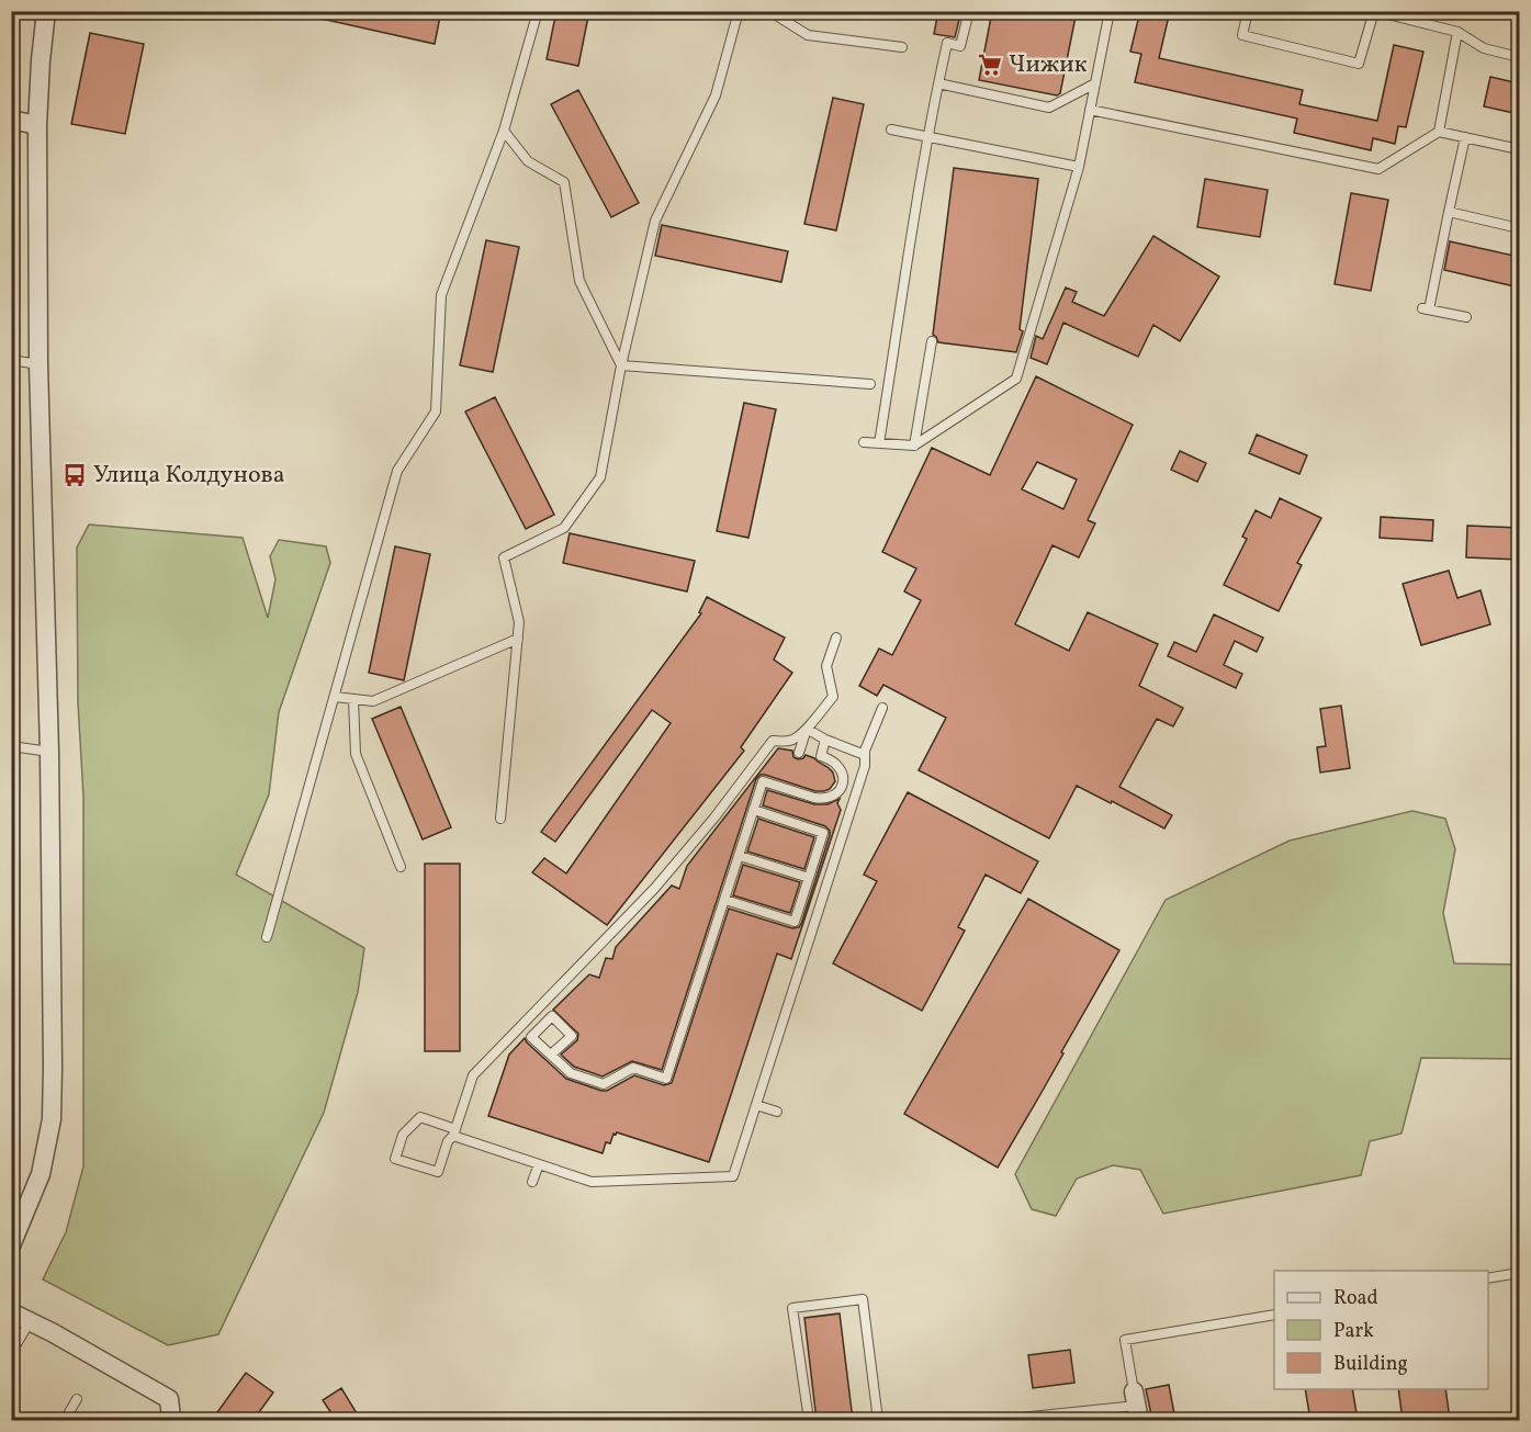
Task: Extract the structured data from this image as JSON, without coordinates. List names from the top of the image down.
{
  "places": {
    "supermarket": ["Чижик"],
    "bus stop": ["Улица Колдунова"]
  },
  "legend": ["Road", "Park", "Building"]
}
